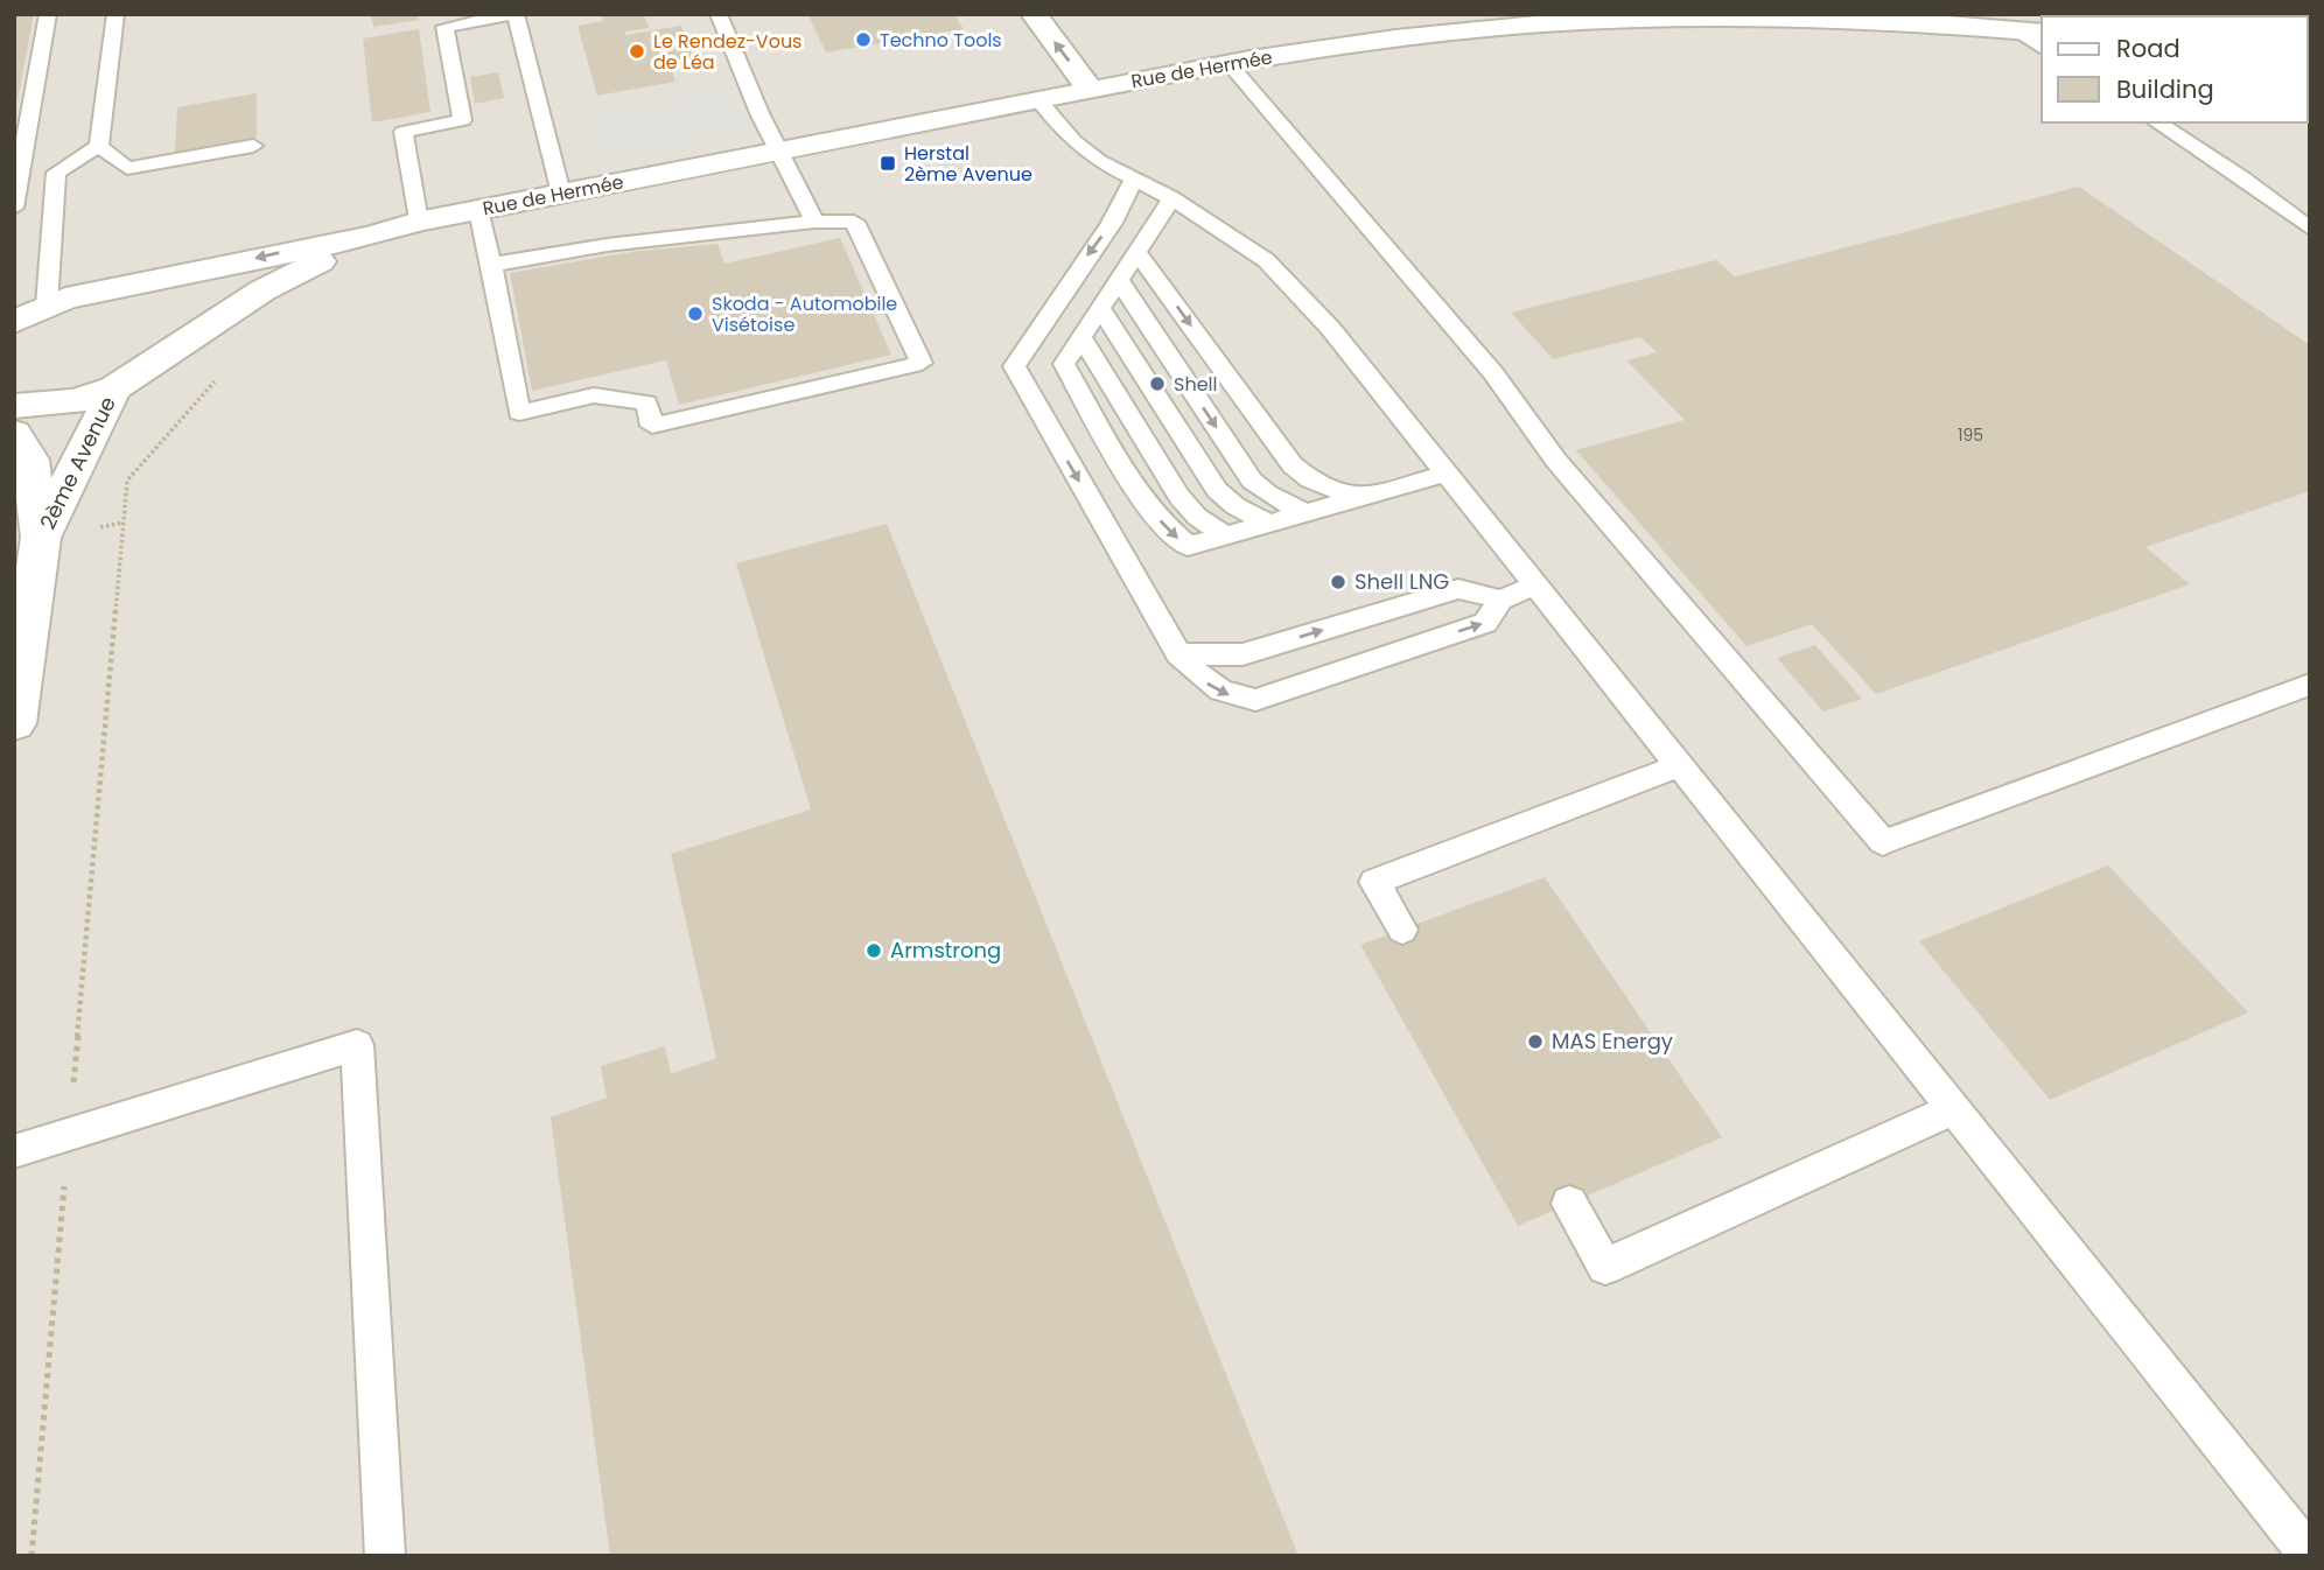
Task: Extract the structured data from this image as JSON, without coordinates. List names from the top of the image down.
{
  "streets": {
    "street": ["Rue de Hermée", "2ème Avenue"]
  },
  "crossings": [
    ["Rue de Hermée", "2ème Avenue"]
  ],
  "places": {
    "other": [
      "Techno Tools",
      "Le Rendez-Vous de Léa",
      "Skoda - Automobile Visétoise",
      "Shell",
      "Shell LNG",
      "Armstrong",
      "MAS Energy"
    ],
    "transit": ["Herstal 2ème Avenue"]
  },
  "house_numbers": ["195"],
  "legend": ["Road", "Building"]
}
